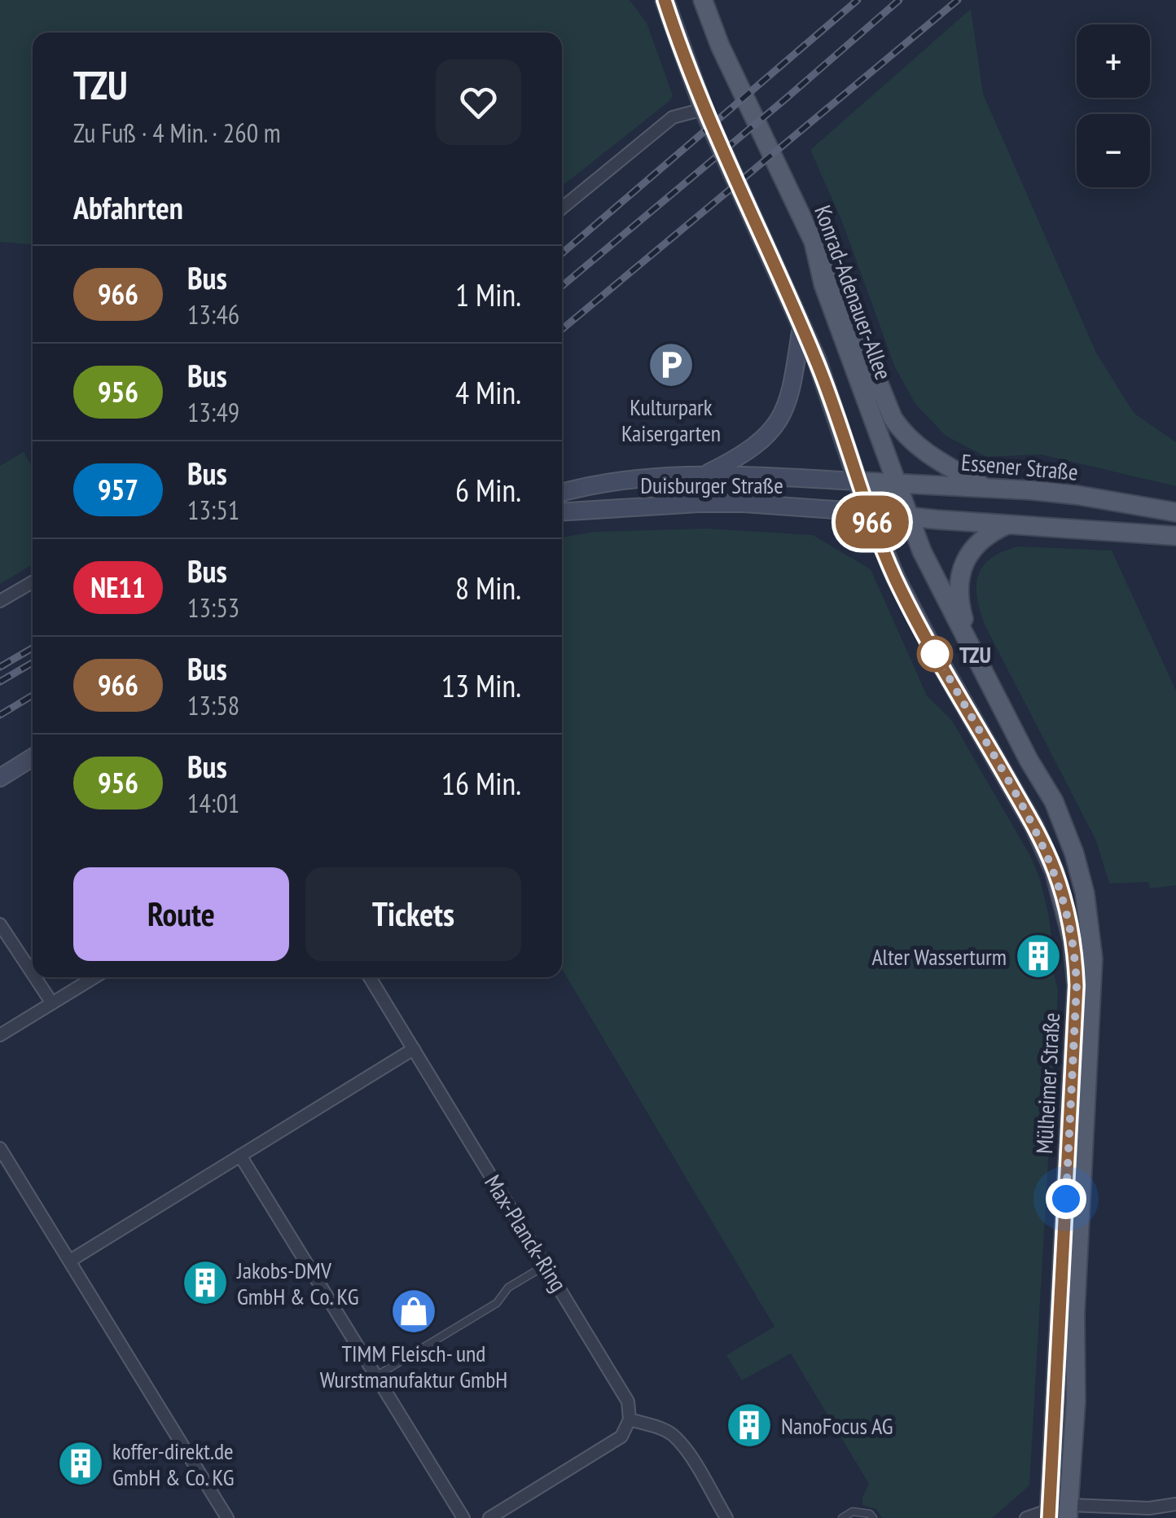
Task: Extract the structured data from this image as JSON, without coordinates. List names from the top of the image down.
{
  "streets": {
    "main road": [
      "Konrad-Adenauer-Allee",
      "Essener Straße",
      "Duisburger Straße",
      "Mülheimer Straße"
    ],
    "street": ["Max-Planck-Ring"]
  },
  "crossings": [
    ["Konrad-Adenauer-Allee", "Essener Straße"],
    ["Konrad-Adenauer-Allee", "Mülheimer Straße"],
    ["Essener Straße", "Duisburger Straße"],
    ["Duisburger Straße", "Mülheimer Straße"]
  ],
  "places": {
    "parking": ["Kulturpark Kaisergarten"],
    "other": ["TZU"],
    "building": [
      "Alter Wasserturm",
      "Jakobs-DMV GmbH & Co. KG",
      "NanoFocus AG",
      "koffer-direkt.de GmbH & Co. KG"
    ],
    "shop": ["TIMM Fleisch- und Wurstmanufaktur GmbH"]
  },
  "lines": ["bus line 966"],
  "page": {
    "on_map": "966",
    "map_buttons": ["+", "−"],
    "heading": [
      ["TZU", "Zu Fuß · 4 Min. · 260 m"],
      "Abfahrten"
    ],
    "list": [
      {
        "mark": "966",
        "name": "Bus",
        "note": "13:46",
        "value": "1 Min."
      },
      {
        "mark": "956",
        "name": "Bus",
        "note": "13:49",
        "value": "4 Min."
      },
      {
        "mark": "957",
        "name": "Bus",
        "note": "13:51",
        "value": "6 Min."
      },
      {
        "mark": "NE11",
        "name": "Bus",
        "note": "13:53",
        "value": "8 Min."
      },
      {
        "mark": "966",
        "name": "Bus",
        "note": "13:58",
        "value": "13 Min."
      },
      {
        "mark": "956",
        "name": "Bus",
        "note": "14:01",
        "value": "16 Min."
      }
    ],
    "buttons": ["Route", "Tickets"]
  }
}
